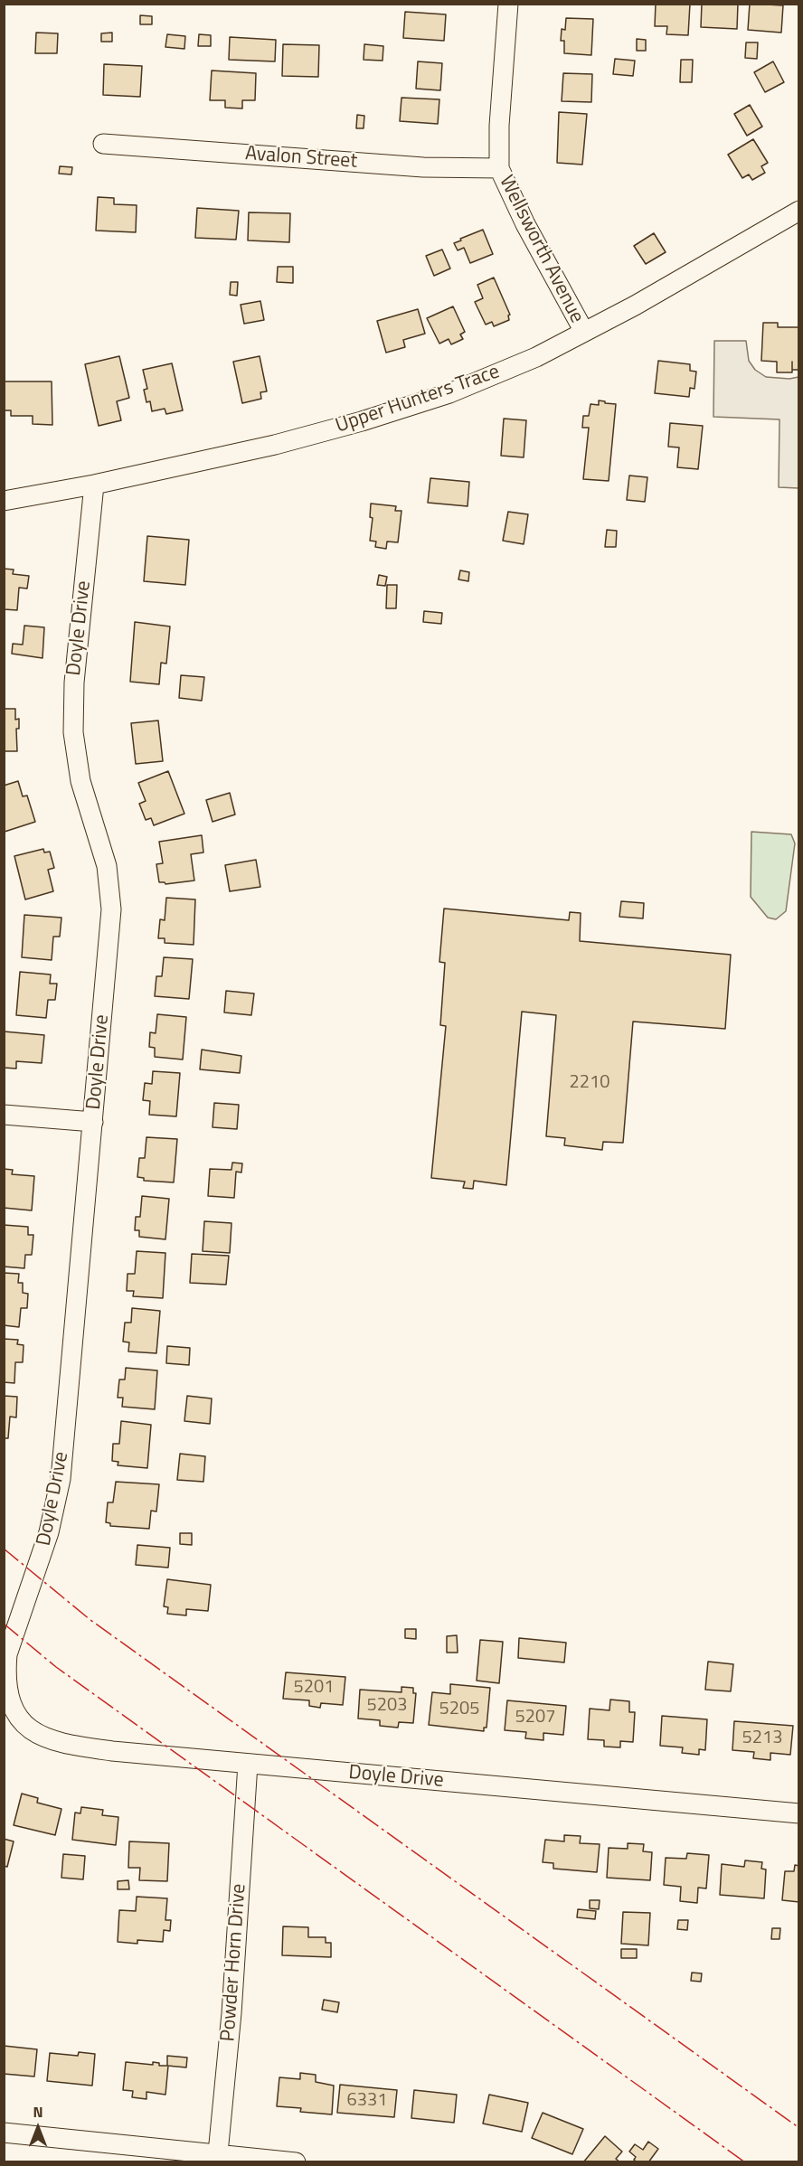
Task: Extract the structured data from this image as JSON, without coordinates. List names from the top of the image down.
{
  "streets": {
    "street": [
      "Avalon Street",
      "Wellsworth Avenue",
      "Upper Hunters Trace",
      "Doyle Drive",
      "Powder Horn Drive"
    ]
  },
  "crossings": [
    ["Avalon Street", "Wellsworth Avenue"],
    ["Wellsworth Avenue", "Upper Hunters Trace"],
    ["Upper Hunters Trace", "Doyle Drive"],
    ["Doyle Drive", "Powder Horn Drive"]
  ],
  "house_numbers": [
    "2210",
    "5201",
    "5203",
    "5205",
    "5207",
    "5213",
    "6331"
  ],
  "north": "top"
}
